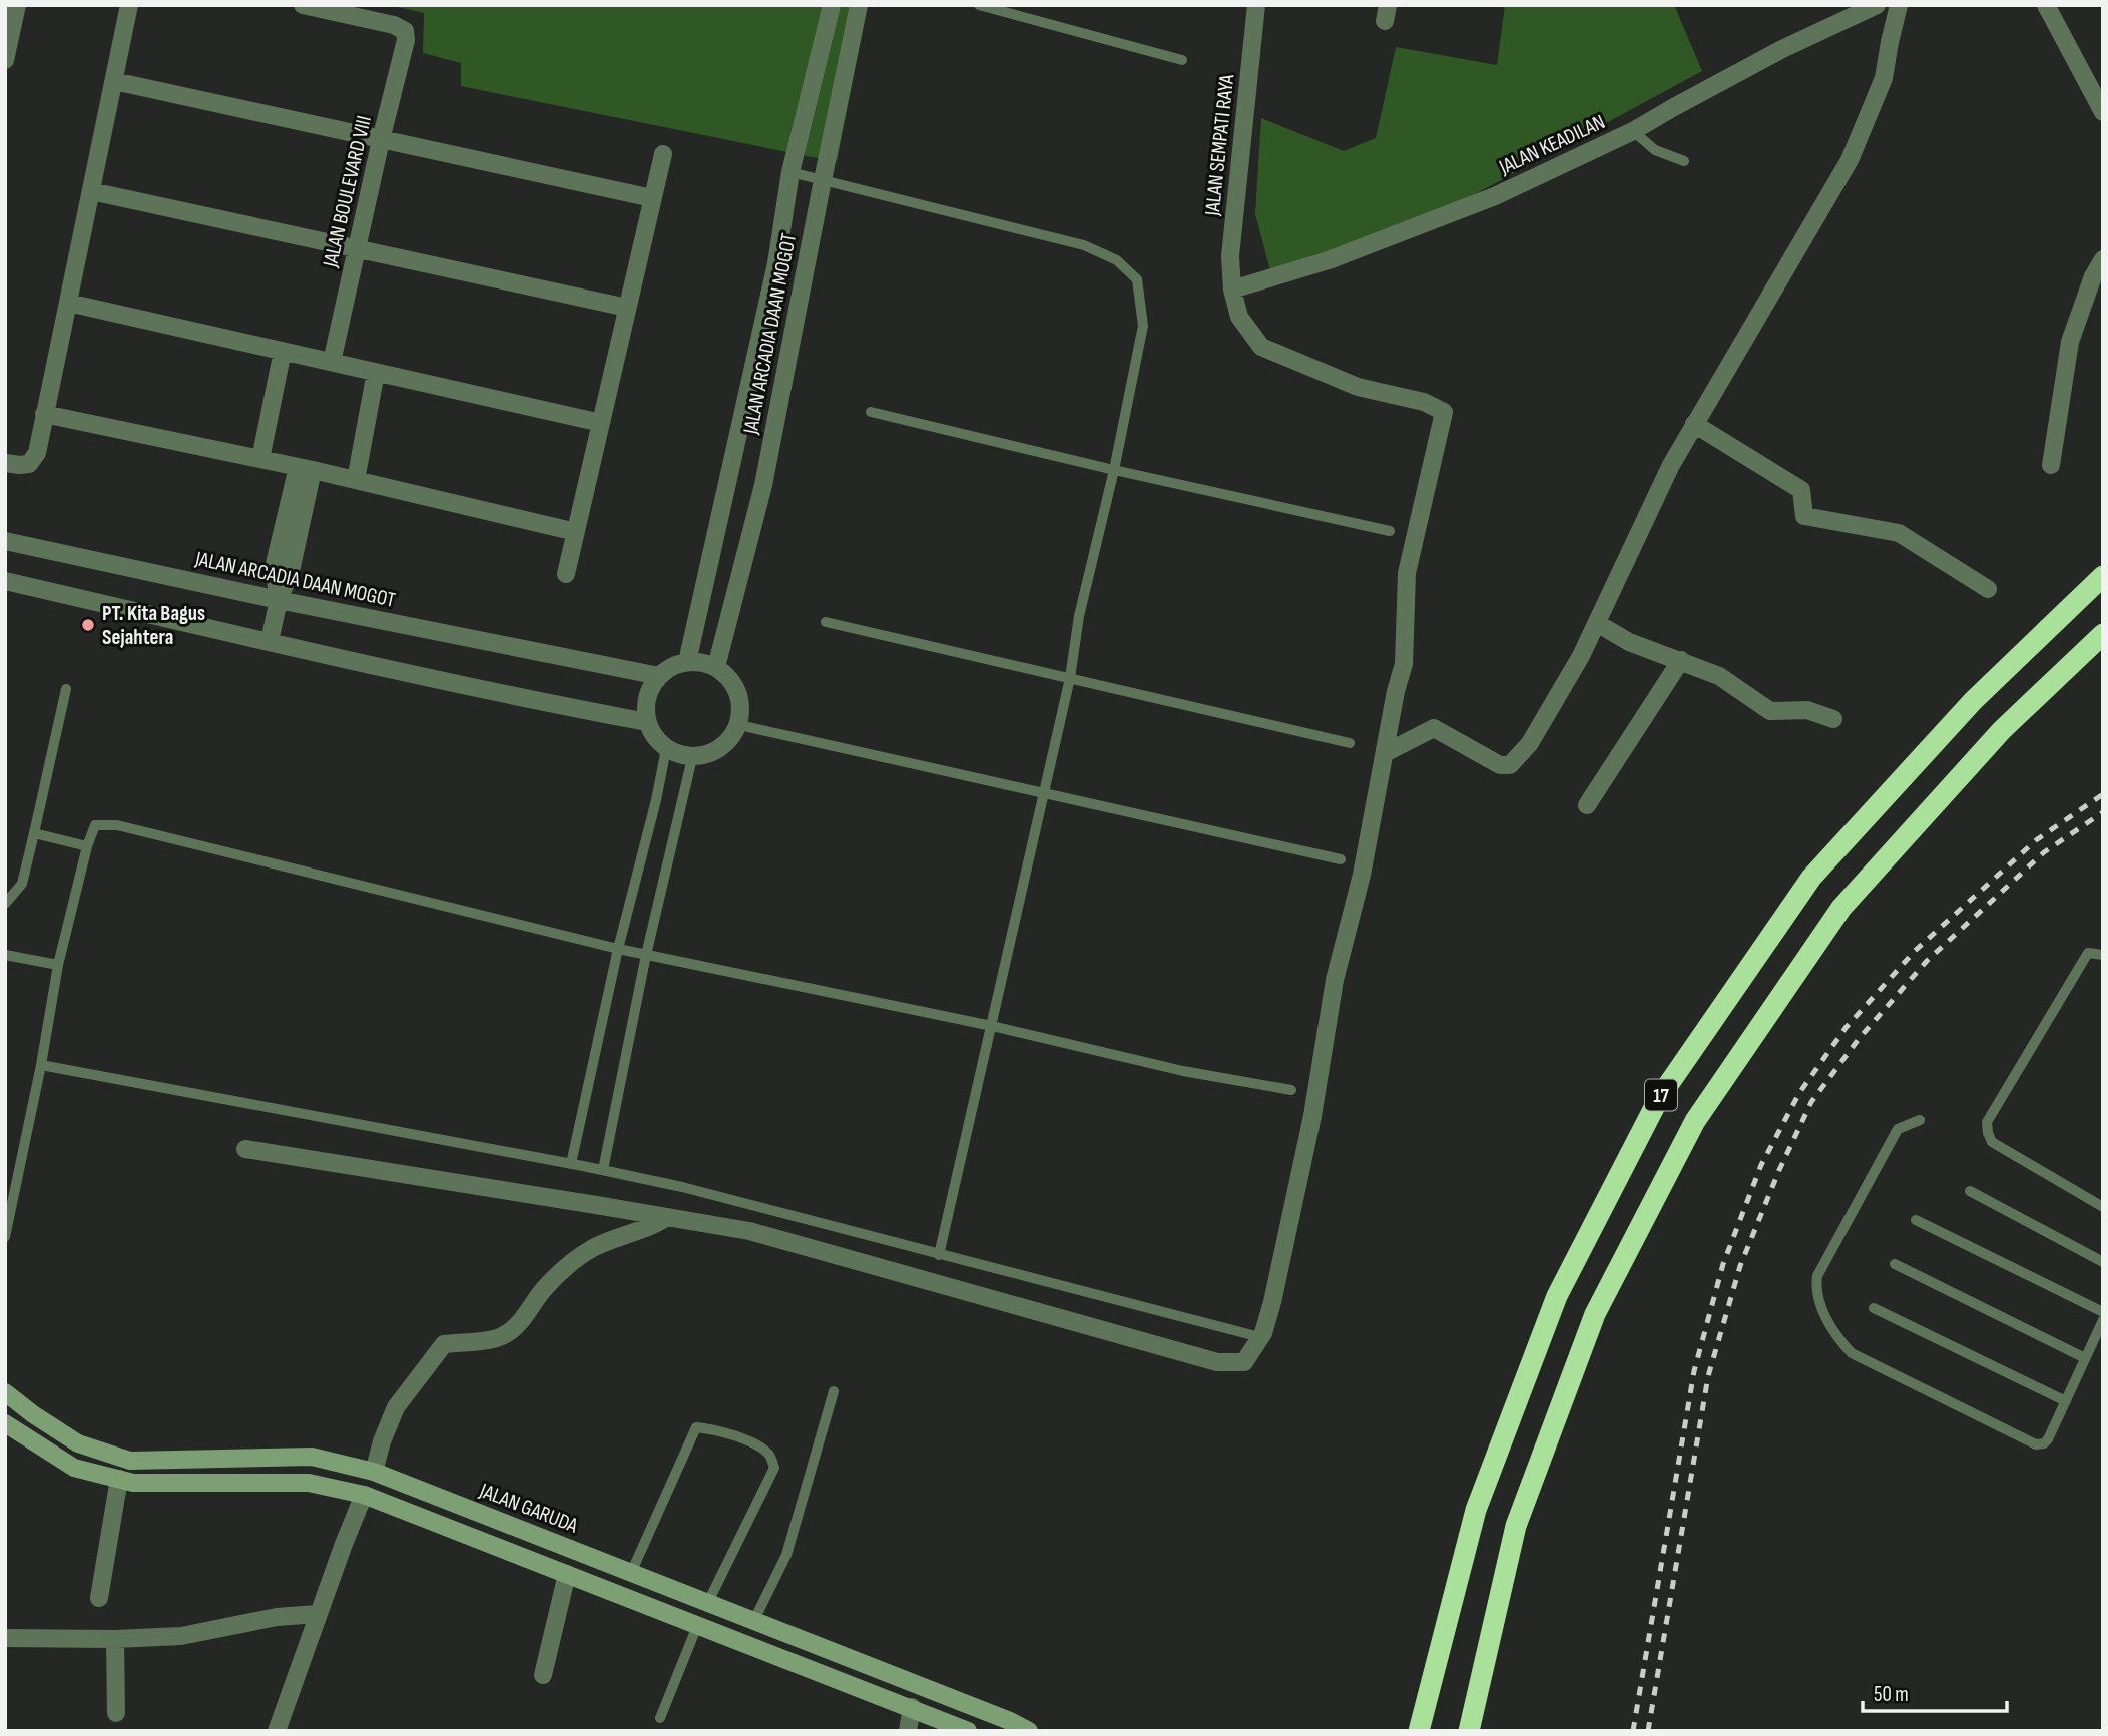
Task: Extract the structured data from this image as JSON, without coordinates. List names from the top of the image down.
{
  "streets": {
    "highway": ["17"],
    "main road": ["JALAN GARUDA"],
    "street": [
      "JALAN KEADILAN",
      "JALAN SEMPATI RAYA",
      "JALAN BOULEVARD VIII",
      "JALAN ARCADIA DAAN MOGOT"
    ]
  },
  "crossings": [
    ["JALAN KEADILAN", "JALAN SEMPATI RAYA"]
  ],
  "places": ["PT. Kita Bagus Sejahtera"],
  "scale_bar": "50 m"
}
